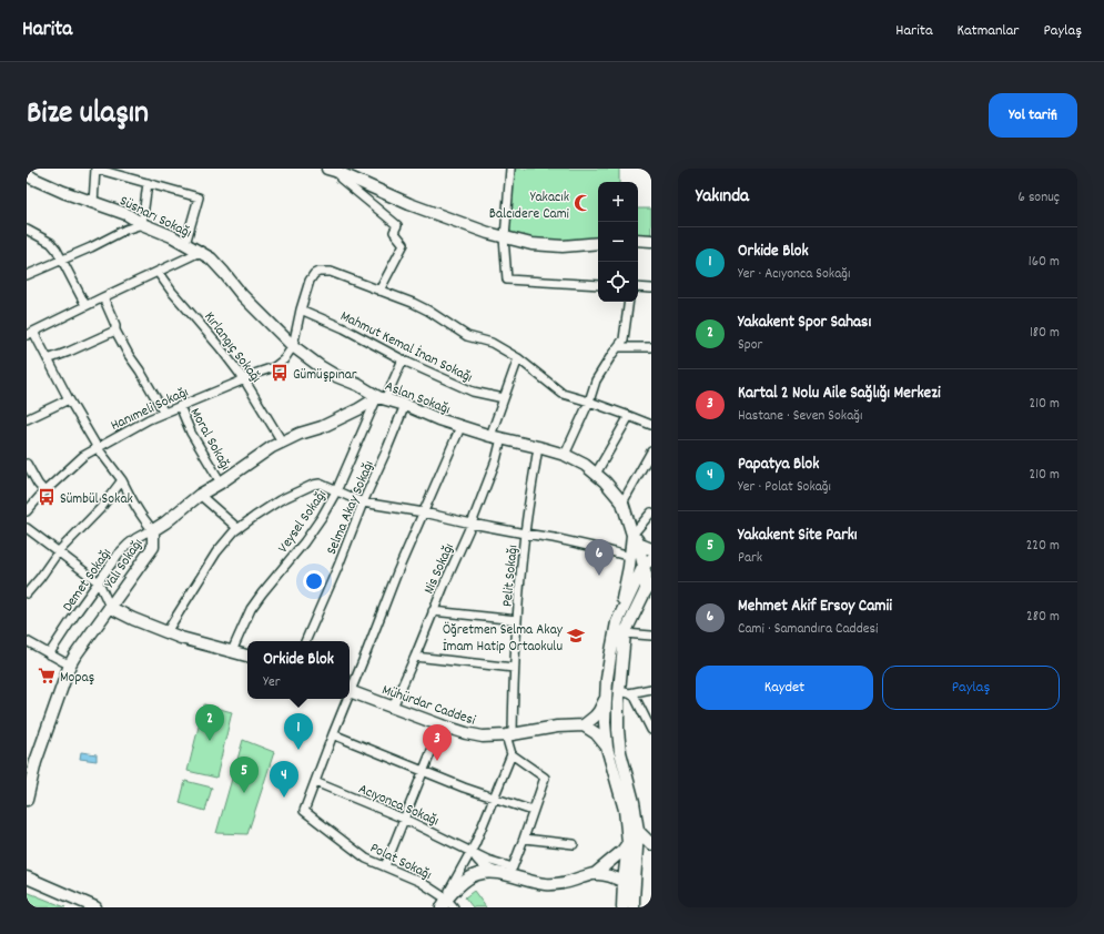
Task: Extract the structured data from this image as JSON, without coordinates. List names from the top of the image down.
{
  "streets": {
    "street": [
      "Süsnarı Sokağı",
      "Mahmut Kemal İnan Sokağı",
      "Kırlangıç Sokağı",
      "Aslan Sokağı",
      "Hanımeli Sokağı",
      "Moral Sokağı",
      "Selma Akay Sokağı",
      "Veysel Sokağı",
      "Yalı Sokağı",
      "Nis Sokağı",
      "Pelit Sokağı",
      "Demet Sokağı",
      "Mühürdar Caddesi",
      "Acıyonca Sokağı",
      "Polat Sokağı"
    ]
  },
  "crossings": [
    ["Süsnarı Sokağı", "Aslan Sokağı"],
    ["Mahmut Kemal İnan Sokağı", "Veysel Sokağı"],
    ["Kırlangıç Sokağı", "Hanımeli Sokağı"],
    ["Kırlangıç Sokağı", "Yalı Sokağı"],
    ["Aslan Sokağı", "Hanımeli Sokağı"],
    ["Aslan Sokağı", "Selma Akay Sokağı"],
    ["Aslan Sokağı", "Veysel Sokağı"],
    ["Aslan Sokağı", "Yalı Sokağı"],
    ["Aslan Sokağı", "Nis Sokağı"],
    ["Aslan Sokağı", "Pelit Sokağı"],
    ["Hanımeli Sokağı", "Moral Sokağı"],
    ["Moral Sokağı", "Yalı Sokağı"],
    ["Veysel Sokağı", "Yalı Sokağı"],
    ["Yalı Sokağı", "Demet Sokağı"],
    ["Nis Sokağı", "Mühürdar Caddesi"],
    ["Pelit Sokağı", "Mühürdar Caddesi"],
    ["Acıyonca Sokağı", "Polat Sokağı"]
  ],
  "places": {
    "mosque": ["Yakacık Balcıdere Cami"],
    "bus stop": ["Gümüşpınar", "Sümbül Sokak"],
    "school or university": ["Öğretmen Selma Akay İmam Hatip Ortaokulu"],
    "supermarket": ["Mopaş"]
  },
  "page": {
    "header": "Harita",
    "nav": ["Harita", "Katmanlar", "Paylaş"],
    "title": "Bize ulaşın",
    "buttons": [
      "Yol tarifi",
      ["Kaydet", "Paylaş"]
    ],
    "heading": ["Yakında", "6 sonuç"],
    "map_buttons": ["+", "−"],
    "list": [
      {
        "mark": "1",
        "name": "Orkide Blok",
        "note": "Yer · Acıyonca Sokağı",
        "value": "160 m"
      },
      {
        "mark": "2",
        "name": "Yakakent Spor Sahası",
        "note": "Spor",
        "value": "180 m"
      },
      {
        "mark": "3",
        "name": "Kartal 2 Nolu Aile Sağlığı Merkezi",
        "note": "Hastane · Seven Sokağı",
        "value": "210 m"
      },
      {
        "mark": "4",
        "name": "Papatya Blok",
        "note": "Yer · Polat Sokağı",
        "value": "210 m"
      },
      {
        "mark": "5",
        "name": "Yakakent Site Parkı",
        "note": "Park",
        "value": "220 m"
      },
      {
        "mark": "6",
        "name": "Mehmet Akif Ersoy Camii",
        "note": "Cami · Samandıra Caddesi",
        "value": "280 m"
      }
    ],
    "pins": [
      "6",
      "2",
      "1",
      "3",
      "5",
      "4"
    ],
    "popup": ["Orkide Blok", "Yer"]
  }
}
